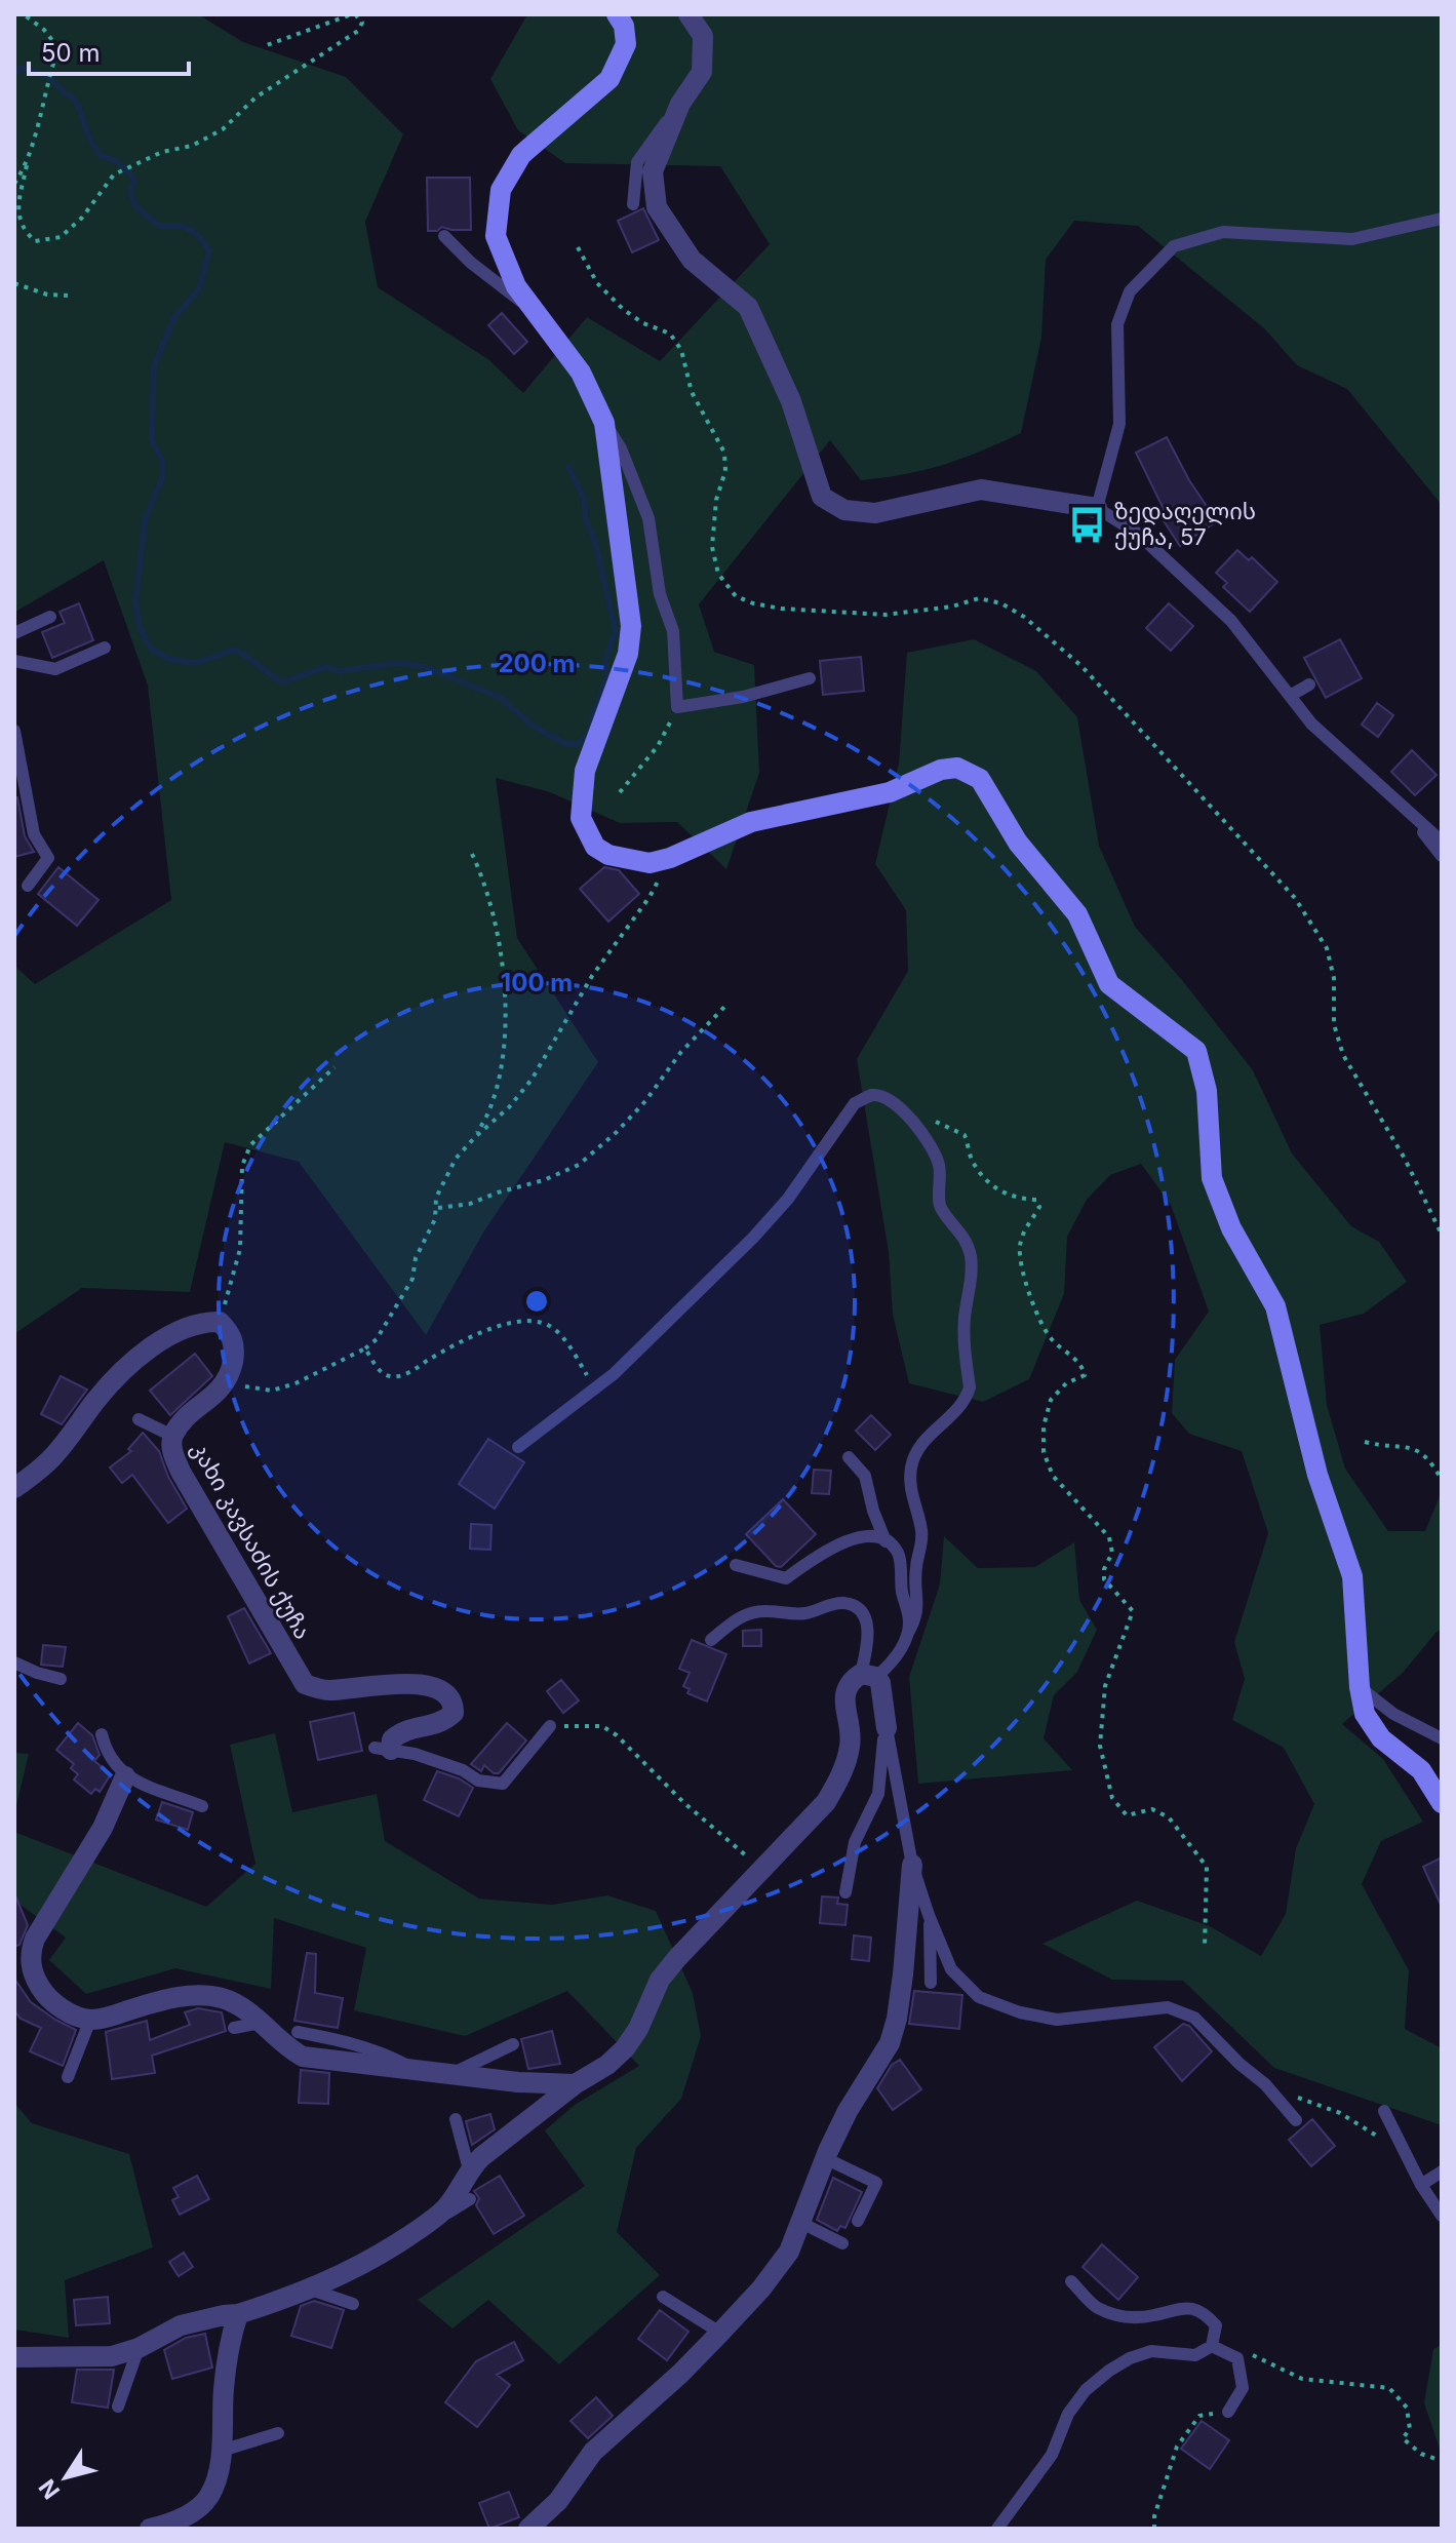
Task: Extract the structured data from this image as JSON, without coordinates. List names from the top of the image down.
{
  "streets": {
    "street": ["კახი კავსაძის ქუჩა"]
  },
  "places": {
    "bus stop": ["ზედაღელის ქუჩა, 57"]
  },
  "scale_bar": "50 m",
  "north": "bottom left",
  "rings": ["200 m", "100 m"]
}
